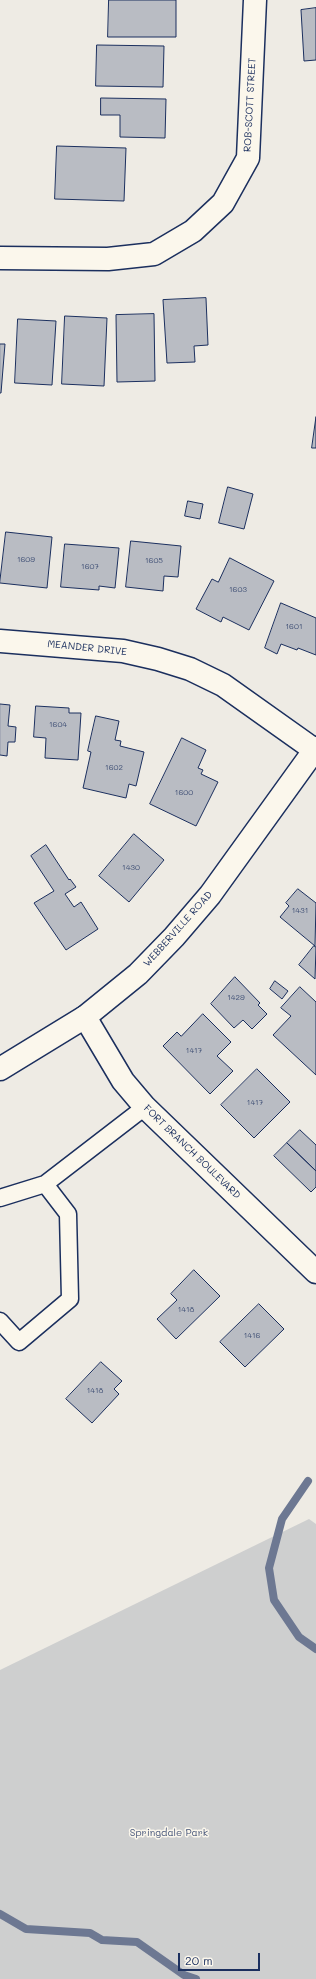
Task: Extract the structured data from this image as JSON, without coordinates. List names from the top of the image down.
{
  "streets": {
    "street": [
      "ROB-SCOTT STREET",
      "MEANDER DRIVE",
      "WEBBERVILLE ROAD",
      "FORT BRANCH BOULEVARD"
    ]
  },
  "crossings": [
    ["MEANDER DRIVE", "WEBBERVILLE ROAD"],
    ["WEBBERVILLE ROAD", "FORT BRANCH BOULEVARD"]
  ],
  "parks": ["Springdale Park"],
  "house_numbers": [
    "1609",
    "1605",
    "1607",
    "1603",
    "1601",
    "1604",
    "1602",
    "1600",
    "1430",
    "1431",
    "1429",
    "1417",
    "1417",
    "1418",
    "1416",
    "1418"
  ],
  "scale_bar": "20 m"
}
